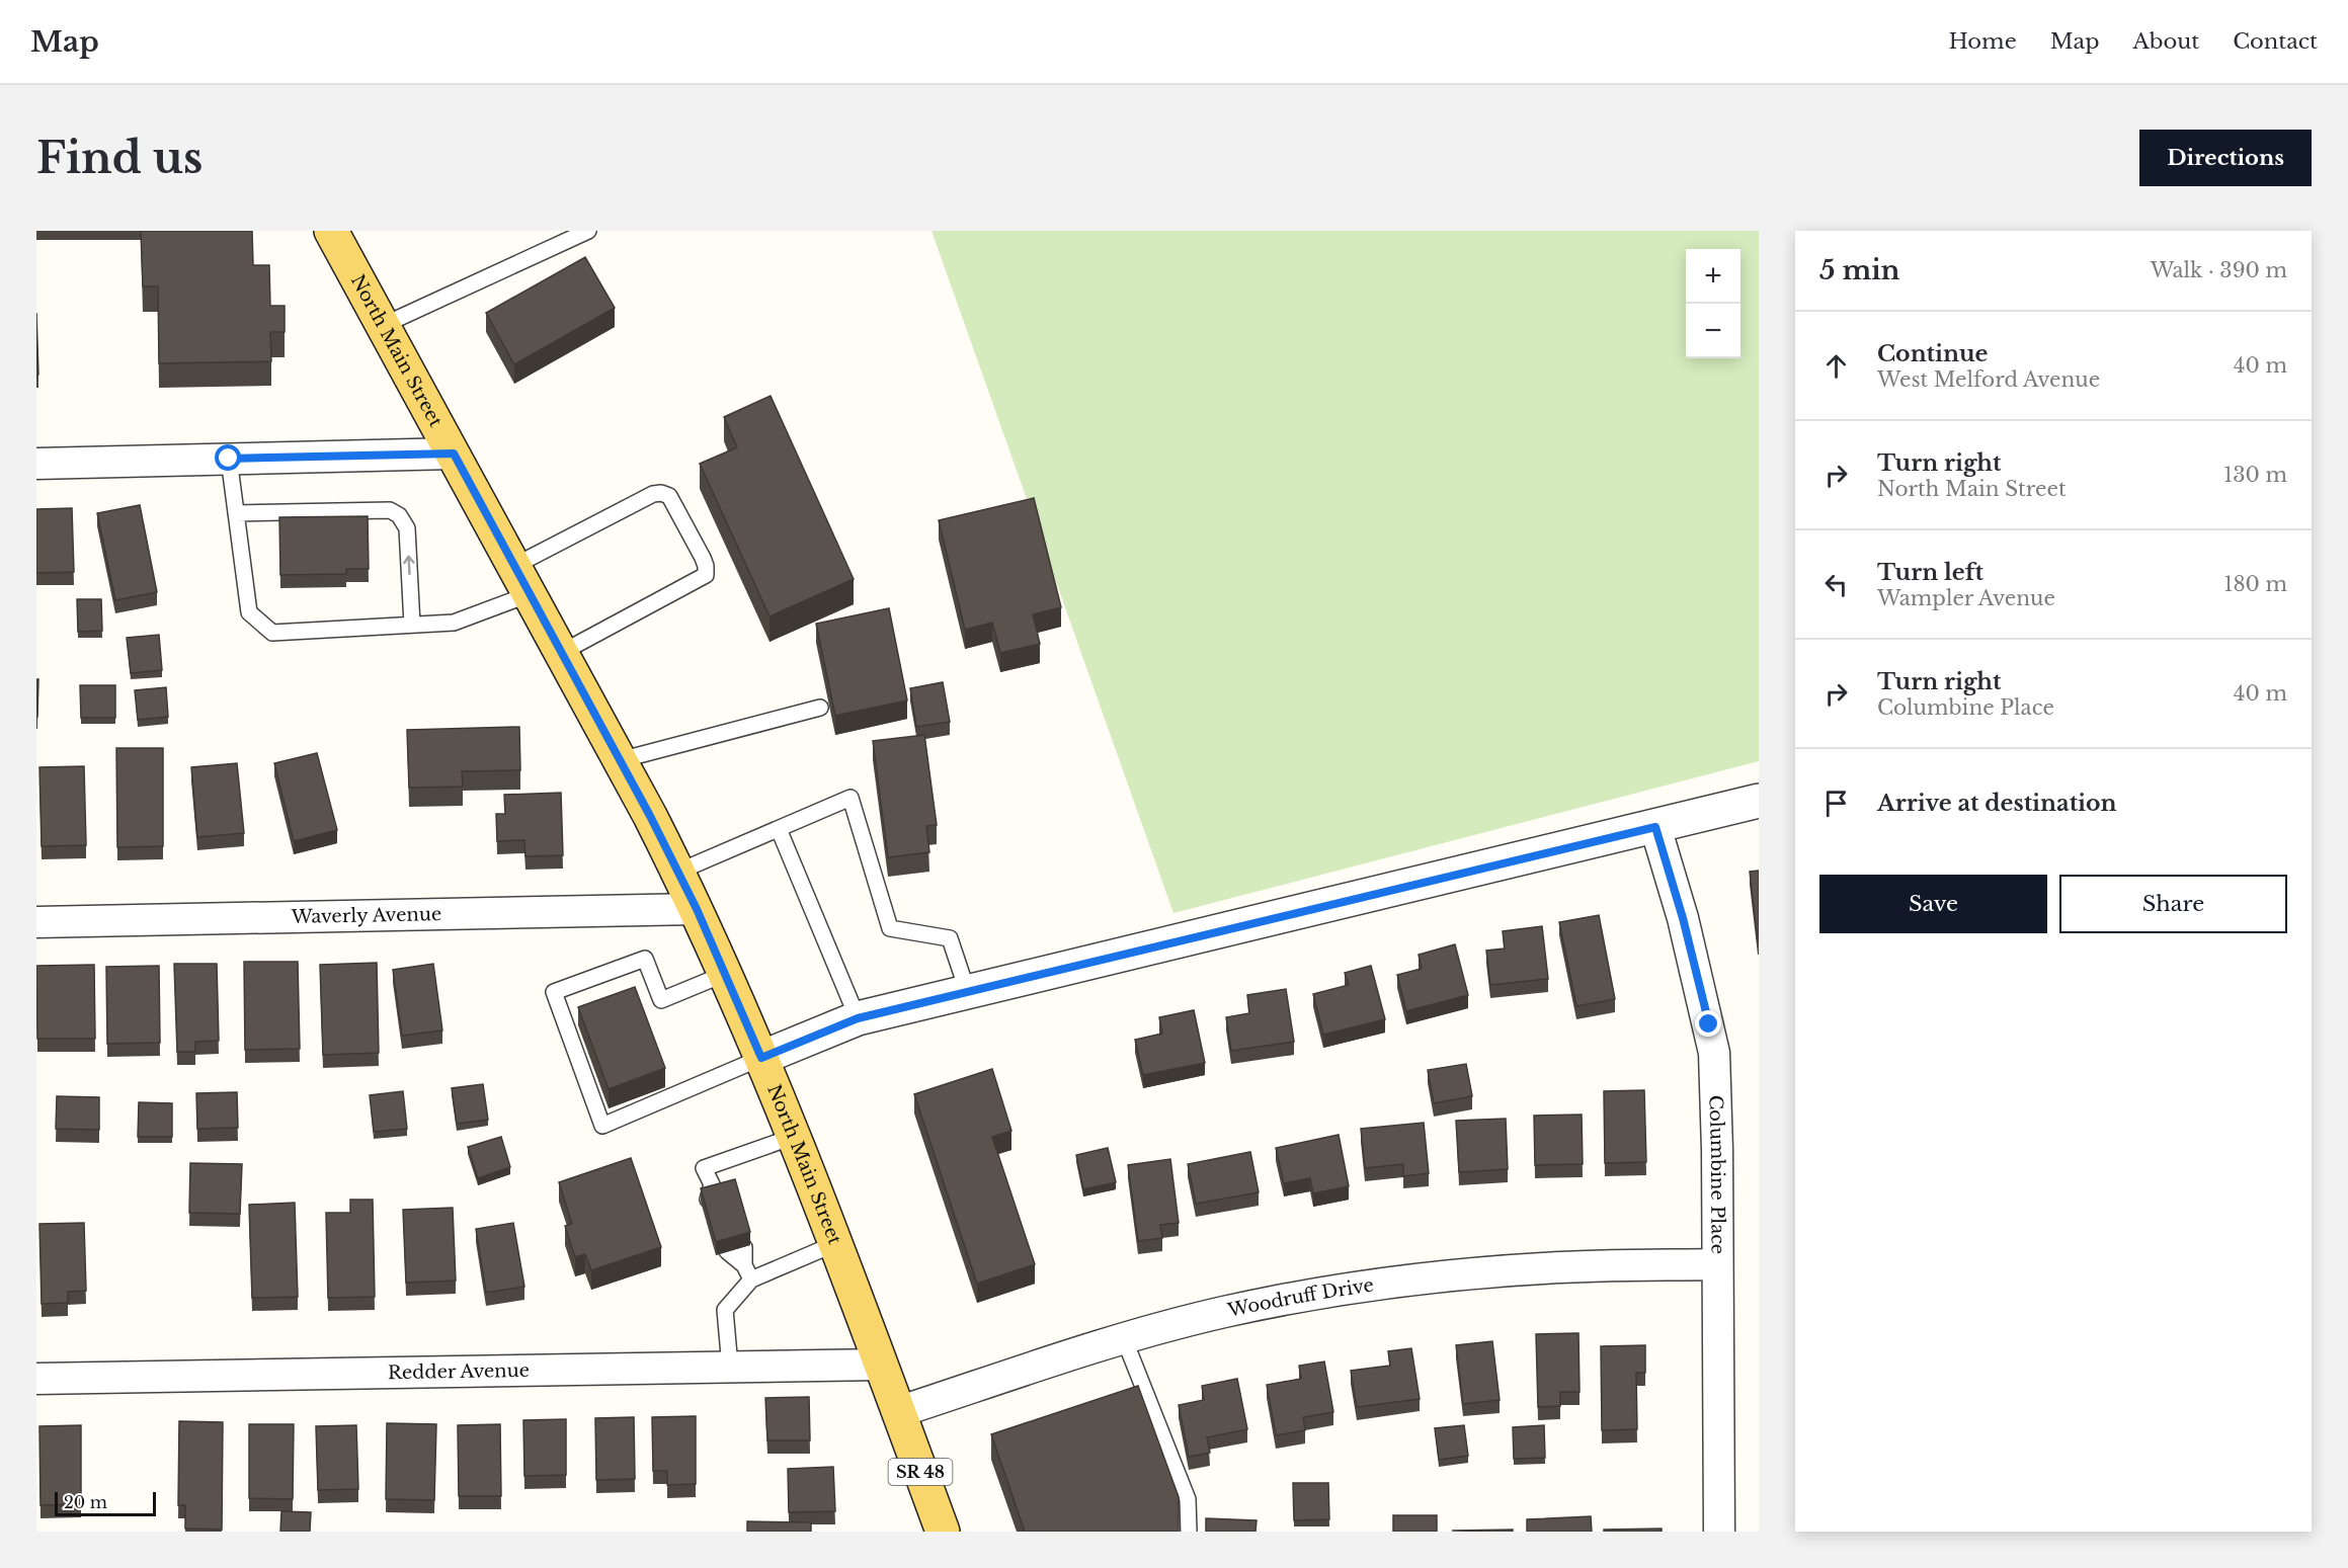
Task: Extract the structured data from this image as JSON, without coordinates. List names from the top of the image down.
{
  "streets": {
    "main road": ["North Main Street", "SR 48"],
    "street": [
      "Waverly Avenue",
      "Columbine Place",
      "Woodruff Drive",
      "Redder Avenue"
    ]
  },
  "crossings": [
    ["North Main Street", "Waverly Avenue"],
    ["North Main Street", "Woodruff Drive"],
    ["North Main Street", "Redder Avenue"],
    ["Columbine Place", "Woodruff Drive"]
  ],
  "scale_bar": "20 m",
  "page": {
    "header": "Map",
    "nav": [
      "Home",
      "Map",
      "About",
      "Contact"
    ],
    "buttons": [
      "Directions",
      ["Save", "Share"]
    ],
    "title": "Find us",
    "heading": ["5 min", "Walk · 390 m"],
    "map_buttons": ["+", "−"],
    "list": [
      ["Continue", "West Melford Avenue", "40 m"],
      ["Turn right", "North Main Street", "130 m"],
      ["Turn left", "Wampler Avenue", "180 m"],
      ["Turn right", "Columbine Place", "40 m"],
      "Arrive at destination"
    ],
    "scale": "20 m"
  }
}
